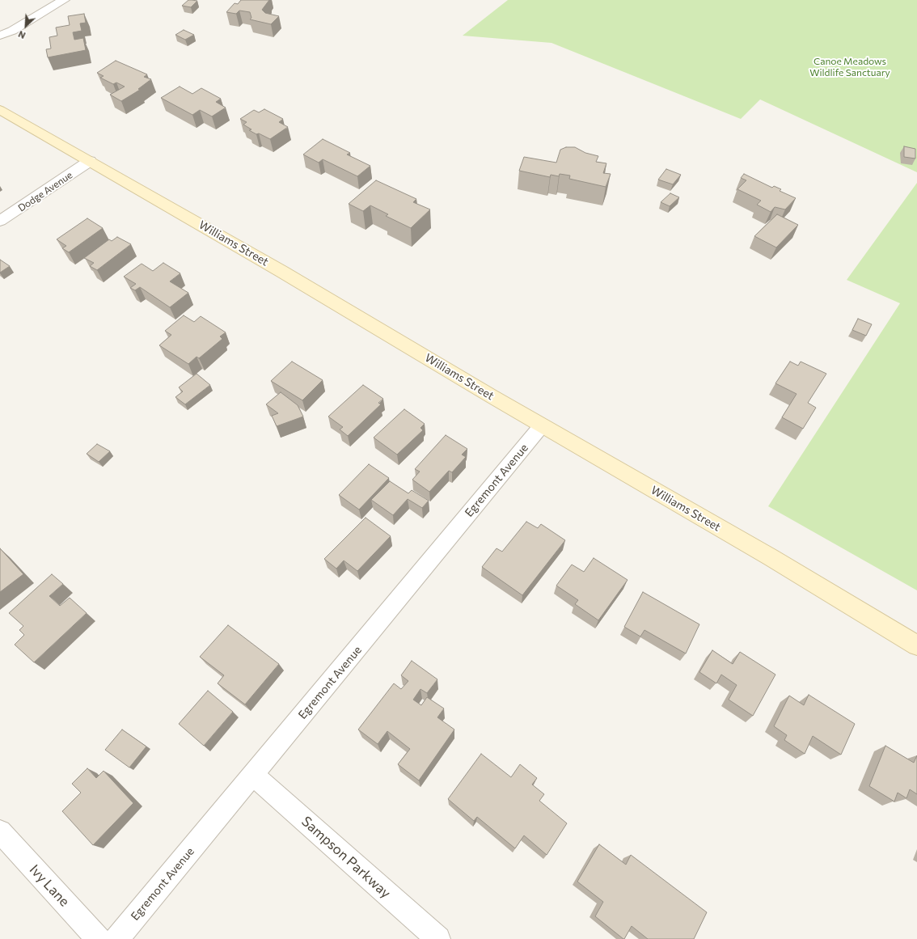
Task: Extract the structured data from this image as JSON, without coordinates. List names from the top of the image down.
{
  "streets": {
    "street": [
      "Dodge Avenue",
      "Williams Street",
      "Egremont Avenue",
      "Sampson Parkway",
      "Ivy Lane"
    ]
  },
  "crossings": [
    ["Dodge Avenue", "Williams Street"],
    ["Williams Street", "Egremont Avenue"],
    ["Egremont Avenue", "Sampson Parkway"]
  ],
  "parks": ["Canoe Meadows Wildlife Sanctuary"],
  "north": "bottom left"
}
